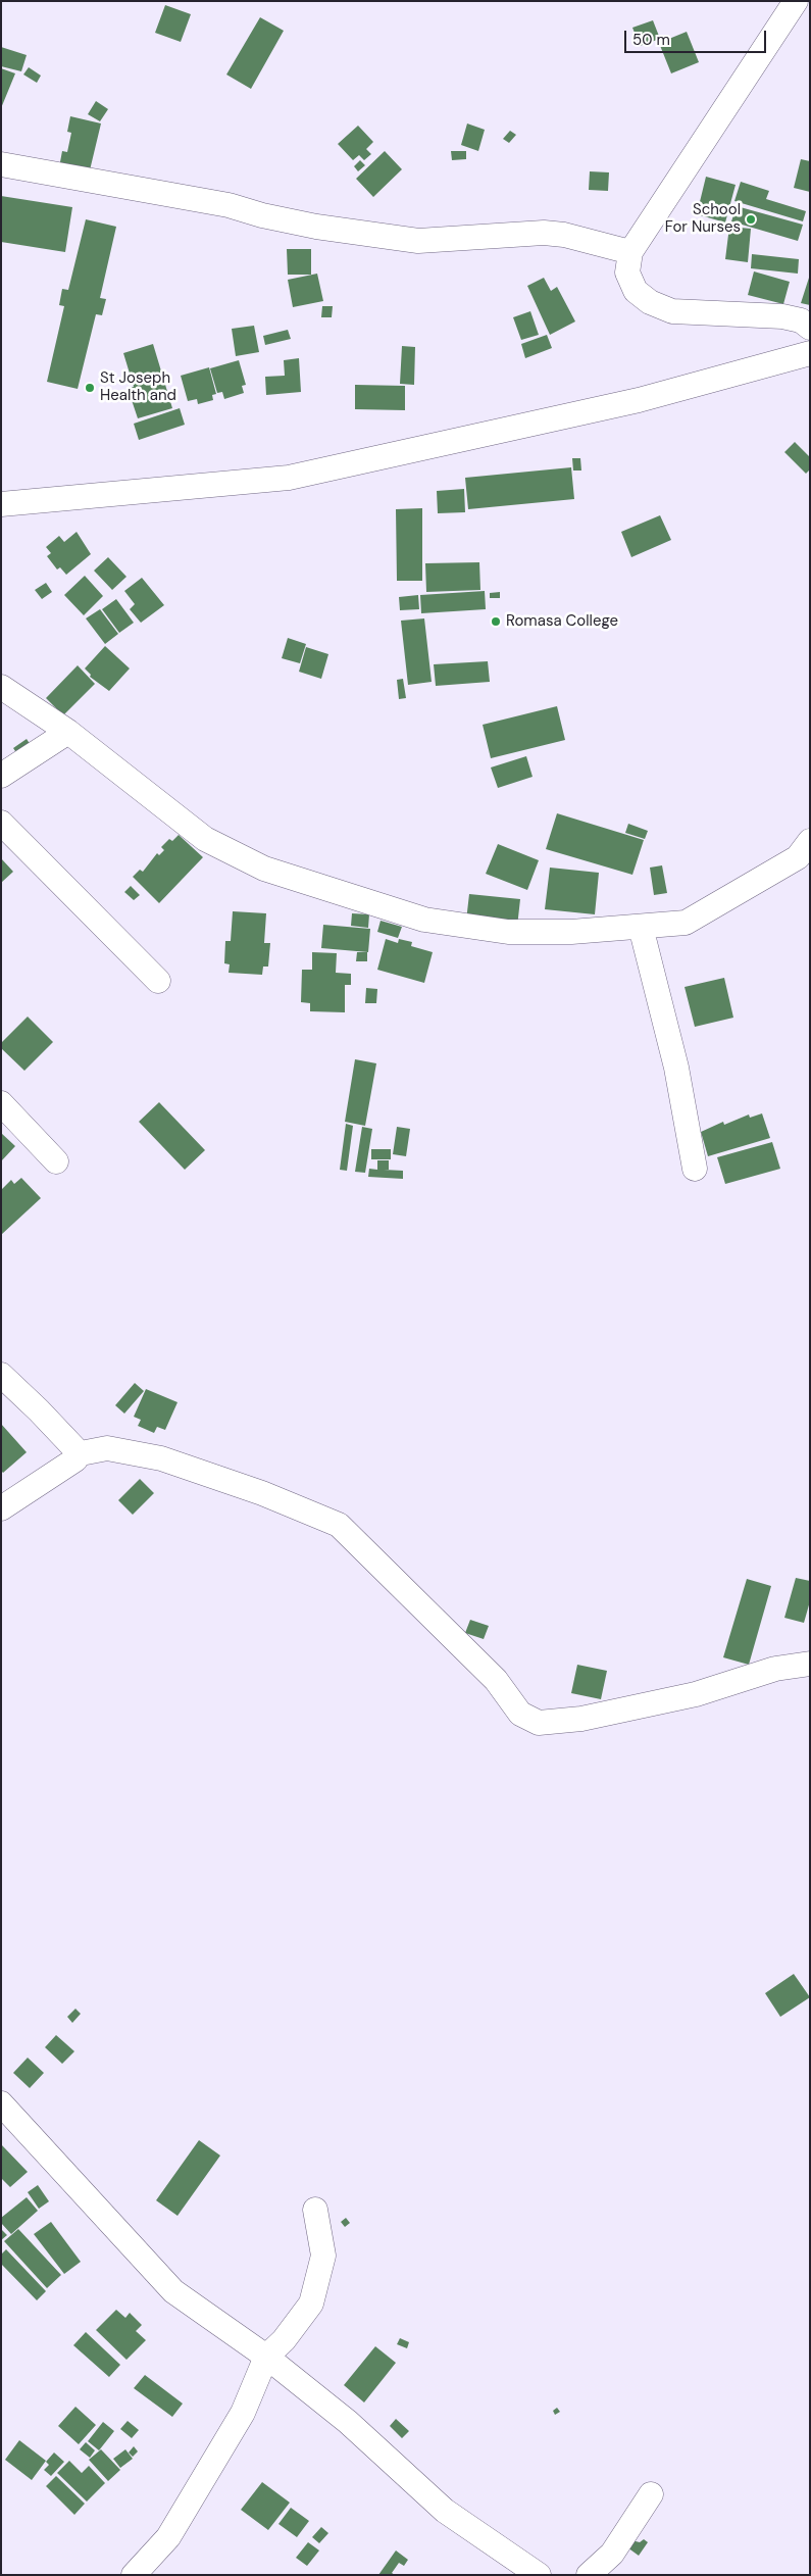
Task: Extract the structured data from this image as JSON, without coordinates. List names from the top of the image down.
{
  "places": ["School For Nurses", "St Joseph Health and", "Romasa College"],
  "scale_bar": "50 m"
}
